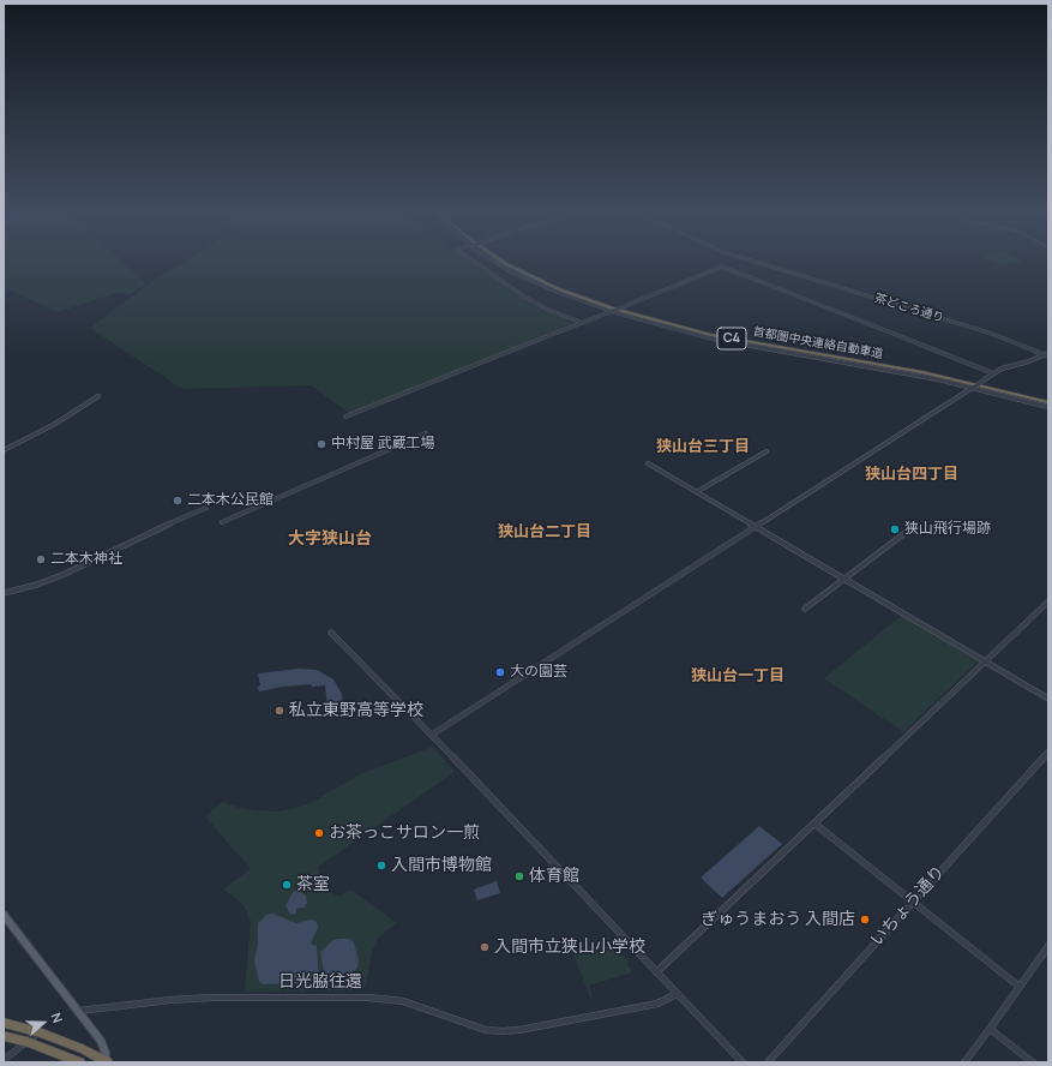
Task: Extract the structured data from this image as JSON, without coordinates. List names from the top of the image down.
{
  "streets": {
    "highway": ["C4", "首都圏中央連絡自動車道"],
    "street": ["茶どころ通り", "いちょう通り", "日光脇往還"]
  },
  "districts": [
    "狭山台三丁目",
    "狭山台四丁目",
    "狭山台二丁目",
    "大字狭山台",
    "狭山台一丁目"
  ],
  "places": [
    "中村屋 武蔵工場",
    "二本木公民館",
    "狭山飛行場跡",
    "二本木神社",
    "大の園芸",
    "私立東野高等学校",
    "お茶っこサロン一煎",
    "入間市博物館",
    "体育館",
    "茶室",
    "ぎゅうまおう 入間店",
    "入間市立狭山小学校"
  ],
  "north": "right"
}
